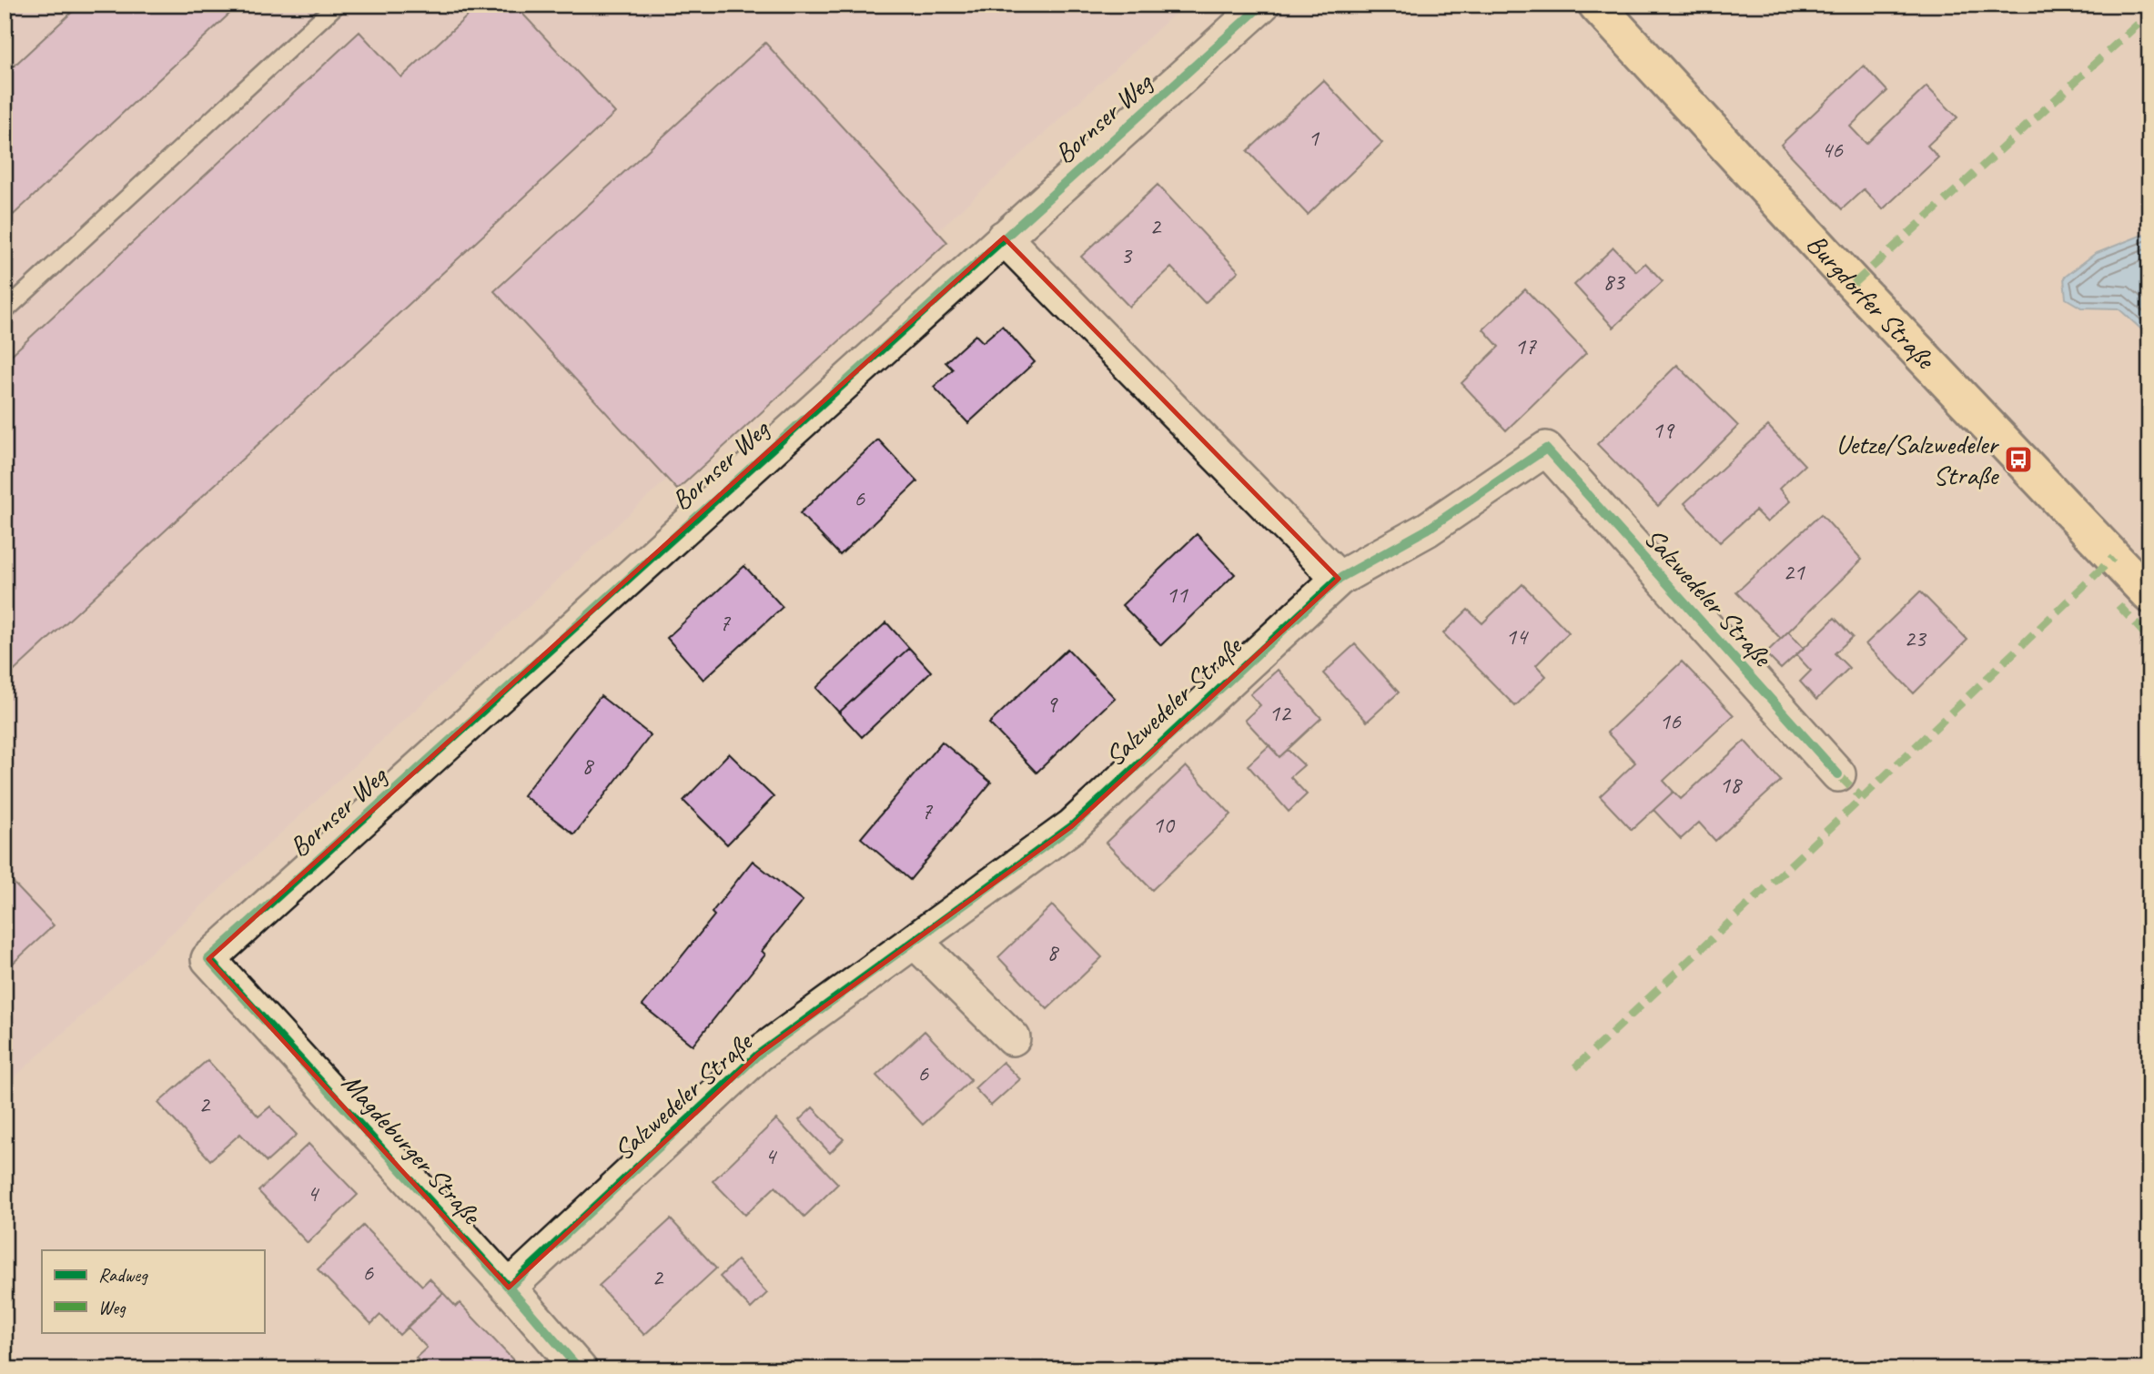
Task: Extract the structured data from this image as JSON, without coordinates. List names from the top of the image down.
{
  "streets": {
    "main road": ["Burgdorfer Straße"],
    "street": ["Bornser Weg", "Salzwedeler Straße", "Magdeburger Straße"]
  },
  "crossings": [
    ["Bornser Weg", "Magdeburger Straße"],
    ["Salzwedeler Straße", "Magdeburger Straße"]
  ],
  "places": {
    "bus stop": ["Uetze/Salzwedeler Straße"]
  },
  "house_numbers": [
    "1",
    "46",
    "2",
    "3",
    "83",
    "17",
    "19",
    "6",
    "21",
    "11",
    "7",
    "14",
    "23",
    "9",
    "12",
    "16",
    "8",
    "18",
    "7",
    "10",
    "8",
    "6",
    "2",
    "4",
    "4",
    "6",
    "2"
  ],
  "legend": ["Radweg", "Weg"]
}
